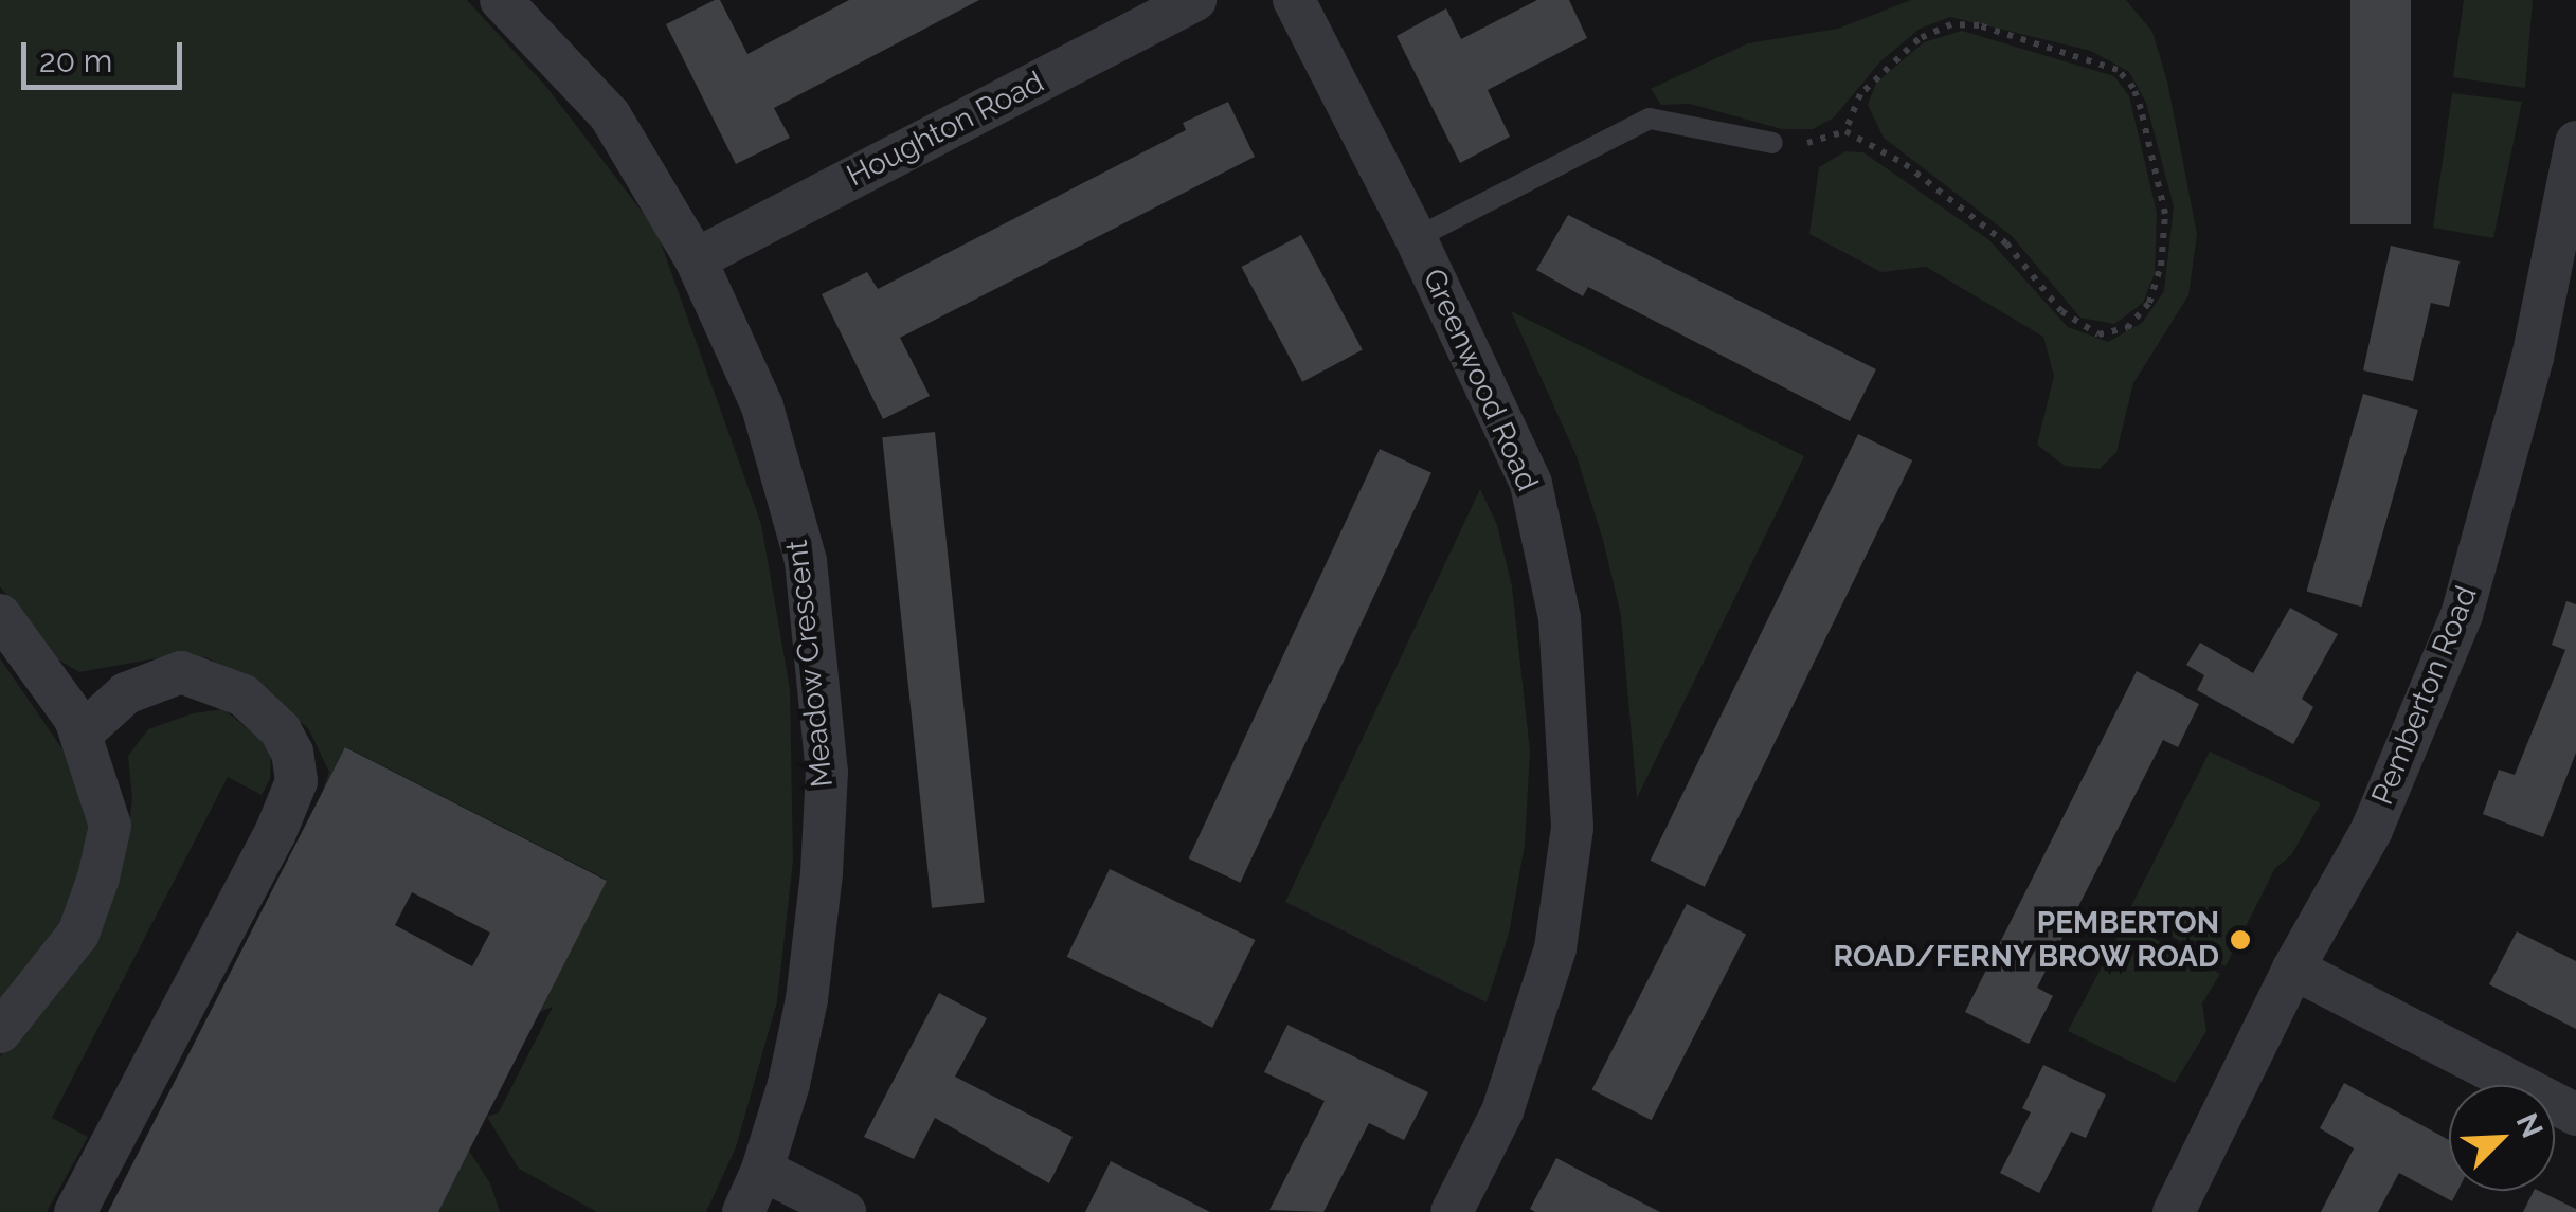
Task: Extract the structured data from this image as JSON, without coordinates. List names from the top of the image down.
{
  "streets": {
    "street": [
      "Houghton Road",
      "Greenwood Road",
      "Meadow Crescent",
      "Pemberton Road"
    ]
  },
  "crossings": [
    ["Houghton Road", "Meadow Crescent"]
  ],
  "places": ["PEMBERTON ROAD/FERNY BROW ROAD"],
  "scale_bar": "20 m",
  "north": "top right"
}
